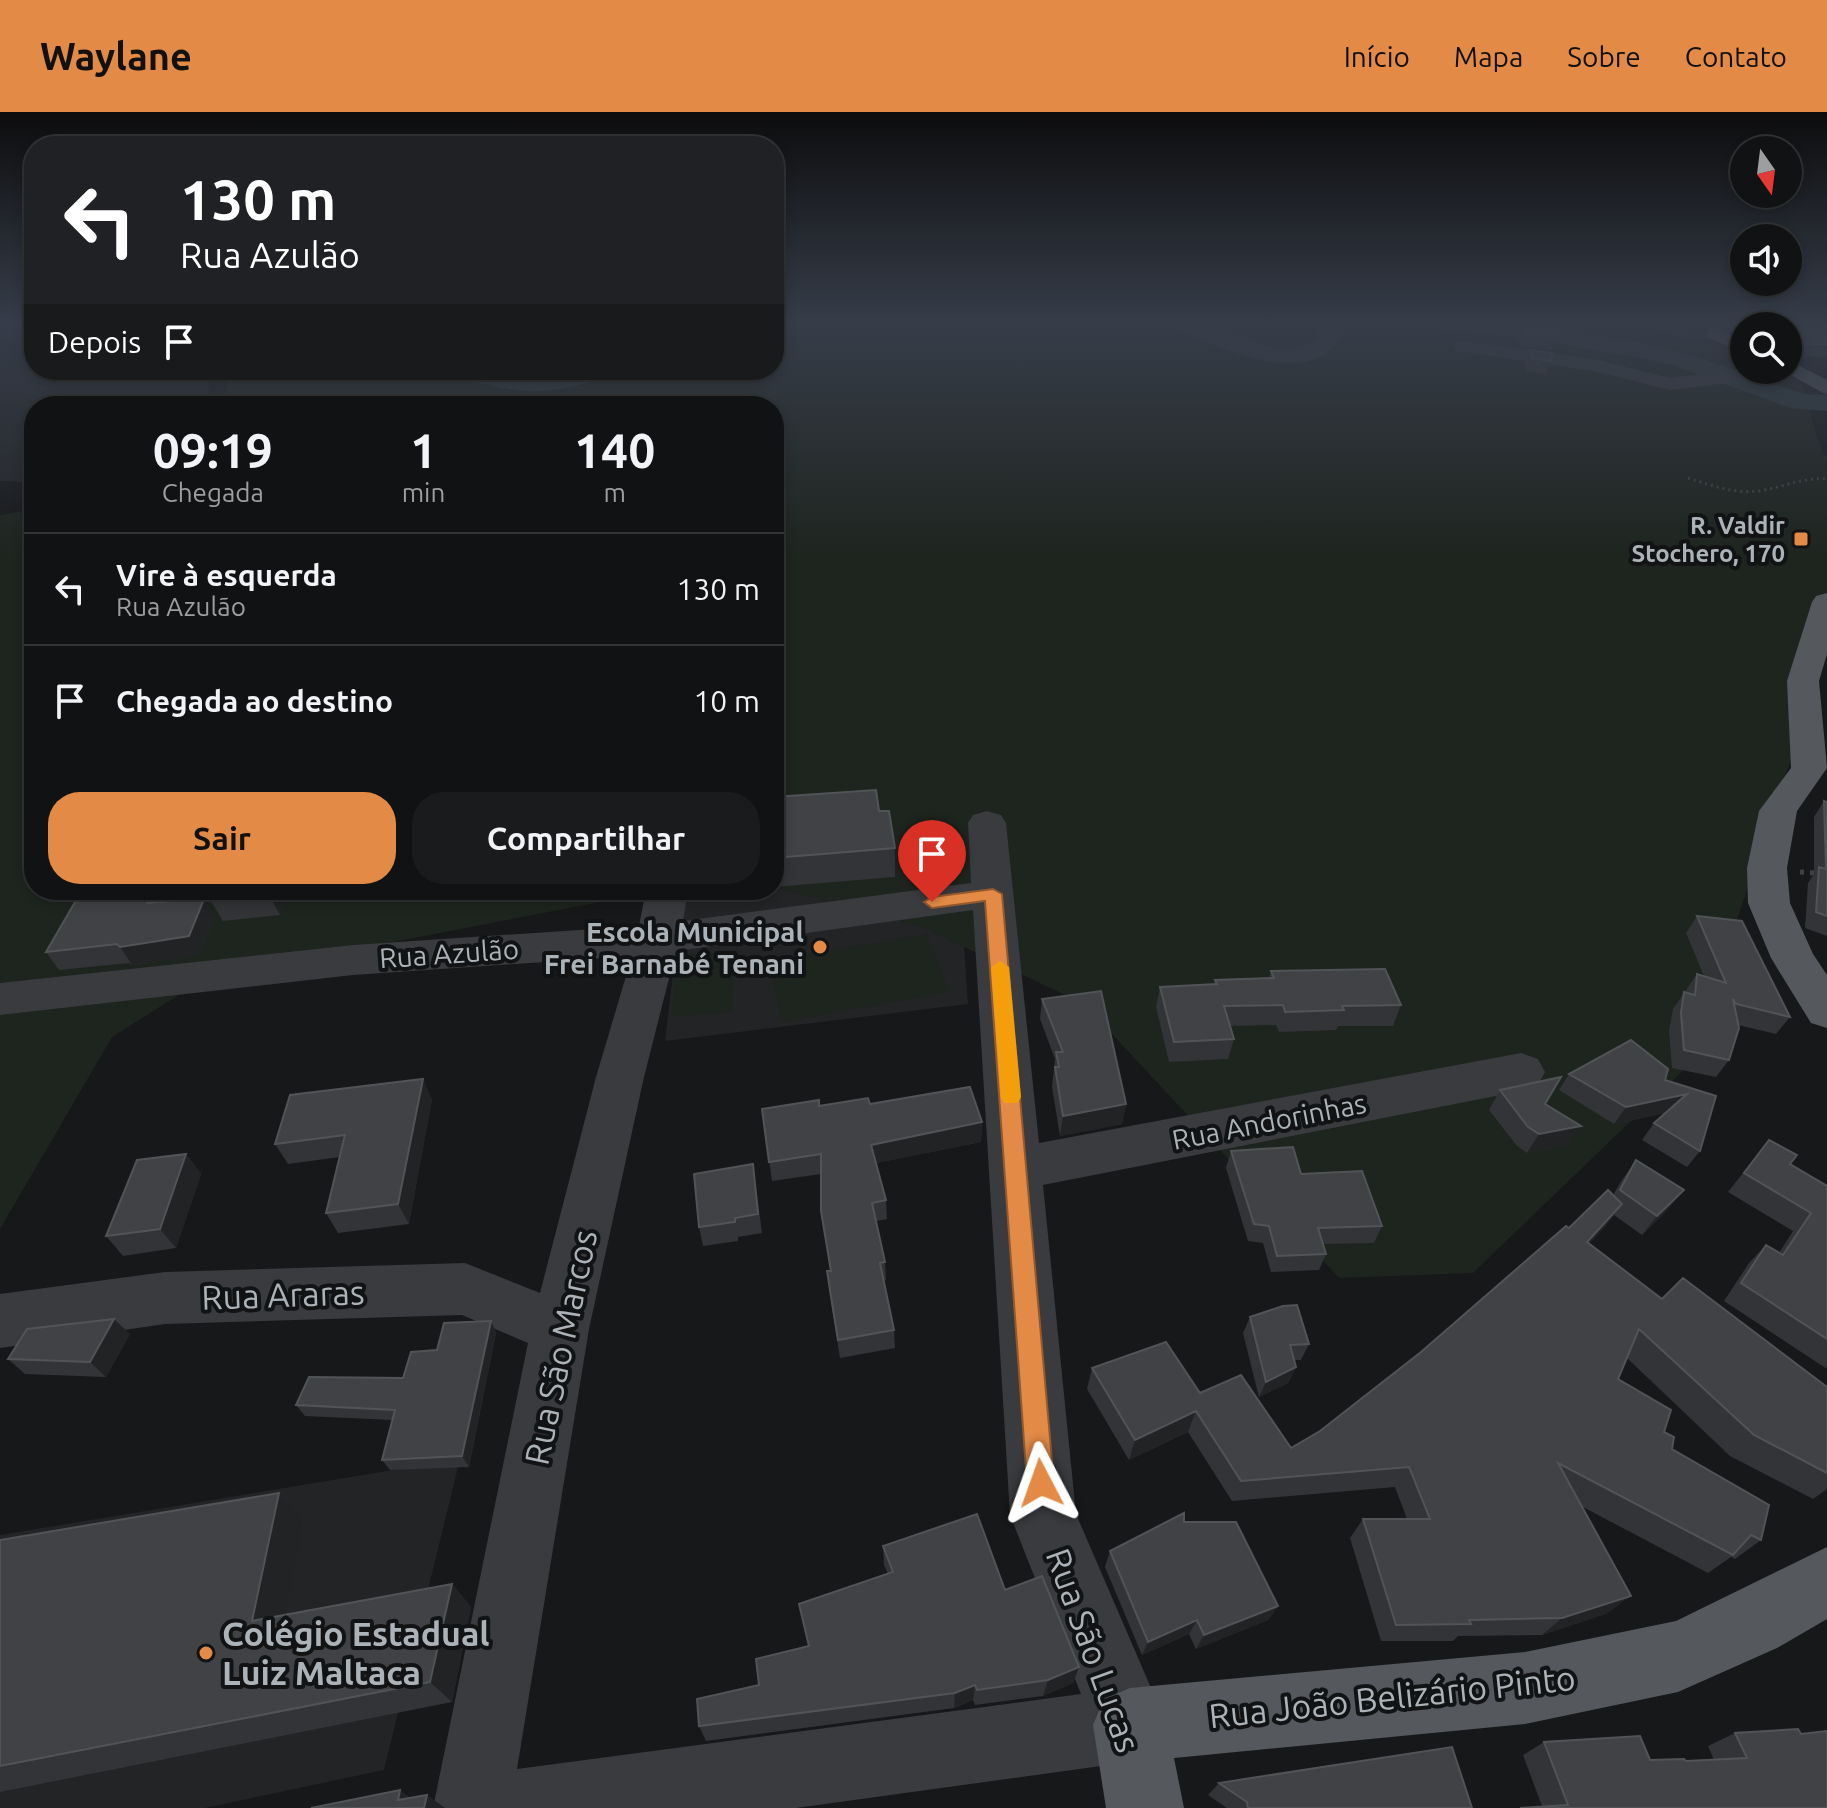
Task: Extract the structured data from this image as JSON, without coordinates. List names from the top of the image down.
{
  "streets": {
    "main road": ["Rua São Lucas", "Rua João Belizário Pinto"],
    "street": [
      "Rua Azulão",
      "Rua Andorinhas",
      "Rua Araras",
      "Rua São Marcos"
    ]
  },
  "crossings": [
    ["Rua Azulão", "Rua São Marcos"],
    ["Rua Azulão", "Rua São Lucas"],
    ["Rua Andorinhas", "Rua São Lucas"],
    ["Rua Araras", "Rua São Marcos"],
    ["Rua São Lucas", "Rua João Belizário Pinto"]
  ],
  "places": {
    "transit": ["R. Valdir Stochero, 170"],
    "other": ["Escola Municipal Frei Barnabé Tenani", "Colégio Estadual Luiz Maltaca"]
  },
  "north": "bottom",
  "page": {
    "header": "Waylane",
    "nav": [
      "Início",
      "Mapa",
      "Sobre",
      "Contato"
    ],
    "turn": ["130 m", "Rua Azulão"],
    "then": "Depois",
    "eta": [
      "09:19",
      "Chegada",
      "1",
      "min",
      "140",
      "m"
    ],
    "list": [
      {
        "name": "Vire à esquerda",
        "note": "Rua Azulão",
        "value": "130 m"
      },
      {
        "name": "Chegada ao destino",
        "value": "10 m"
      }
    ],
    "buttons": ["Sair", "Compartilhar"]
  }
}
